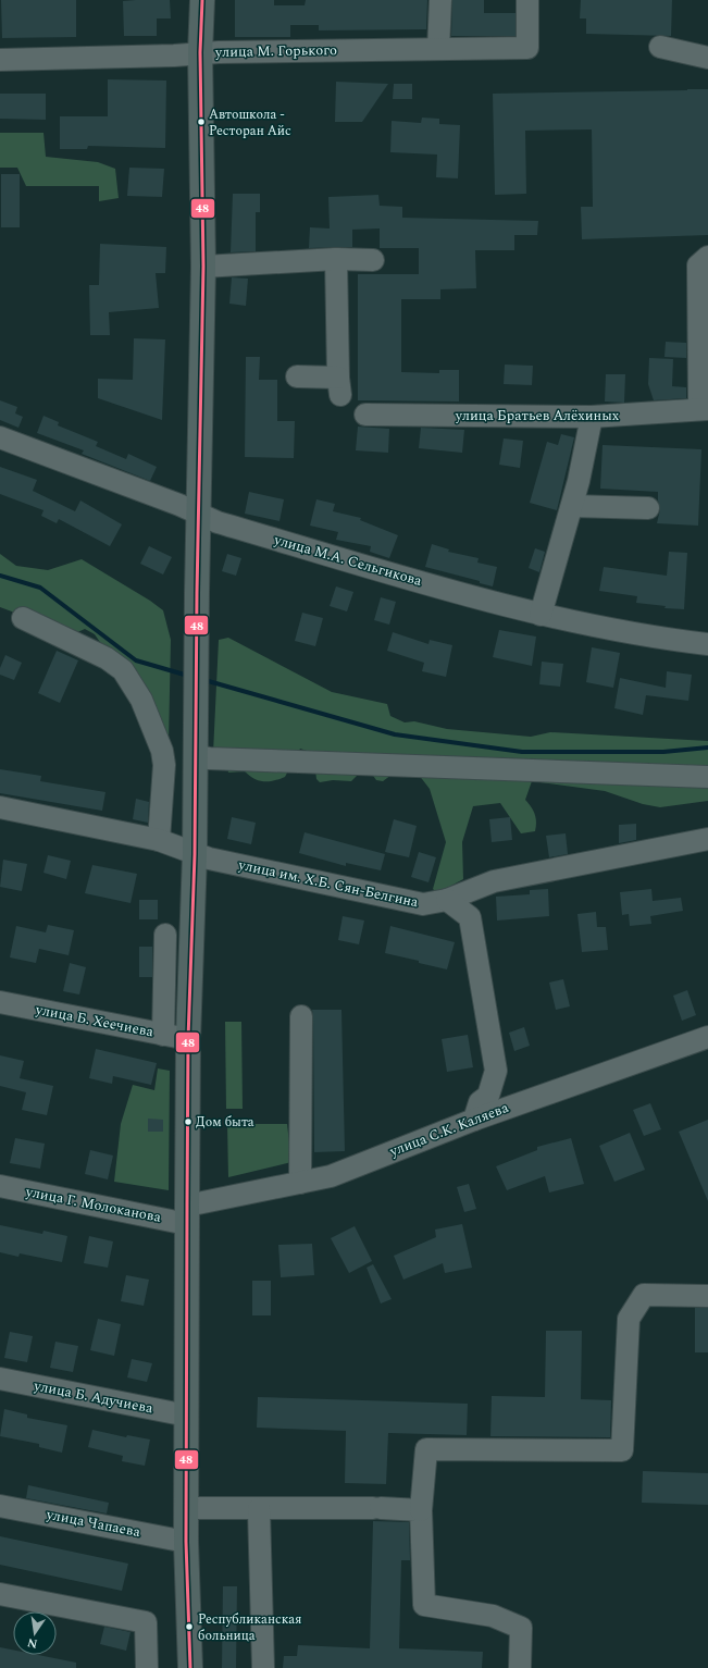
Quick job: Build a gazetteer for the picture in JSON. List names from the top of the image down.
{
  "streets": {
    "street": [
      "улица М. Горького",
      "улица Братьев Алёхиных",
      "улица М.А. Сельгикова",
      "улица им. Х.Б. Сян-Белгина",
      "улица Б. Хеечиева",
      "улица С.К. Каляева",
      "улица Г. Молоканова",
      "улица Б. Адучиева",
      "улица Чапаева"
    ]
  },
  "crossings": [
    ["улица С.К. Каляева", "улица Г. Молоканова"]
  ],
  "places": ["Автошкола - Ресторан Айс", "Дом быта", "Республиканская больница"],
  "lines": ["transit line 48"],
  "north": "bottom"
}
